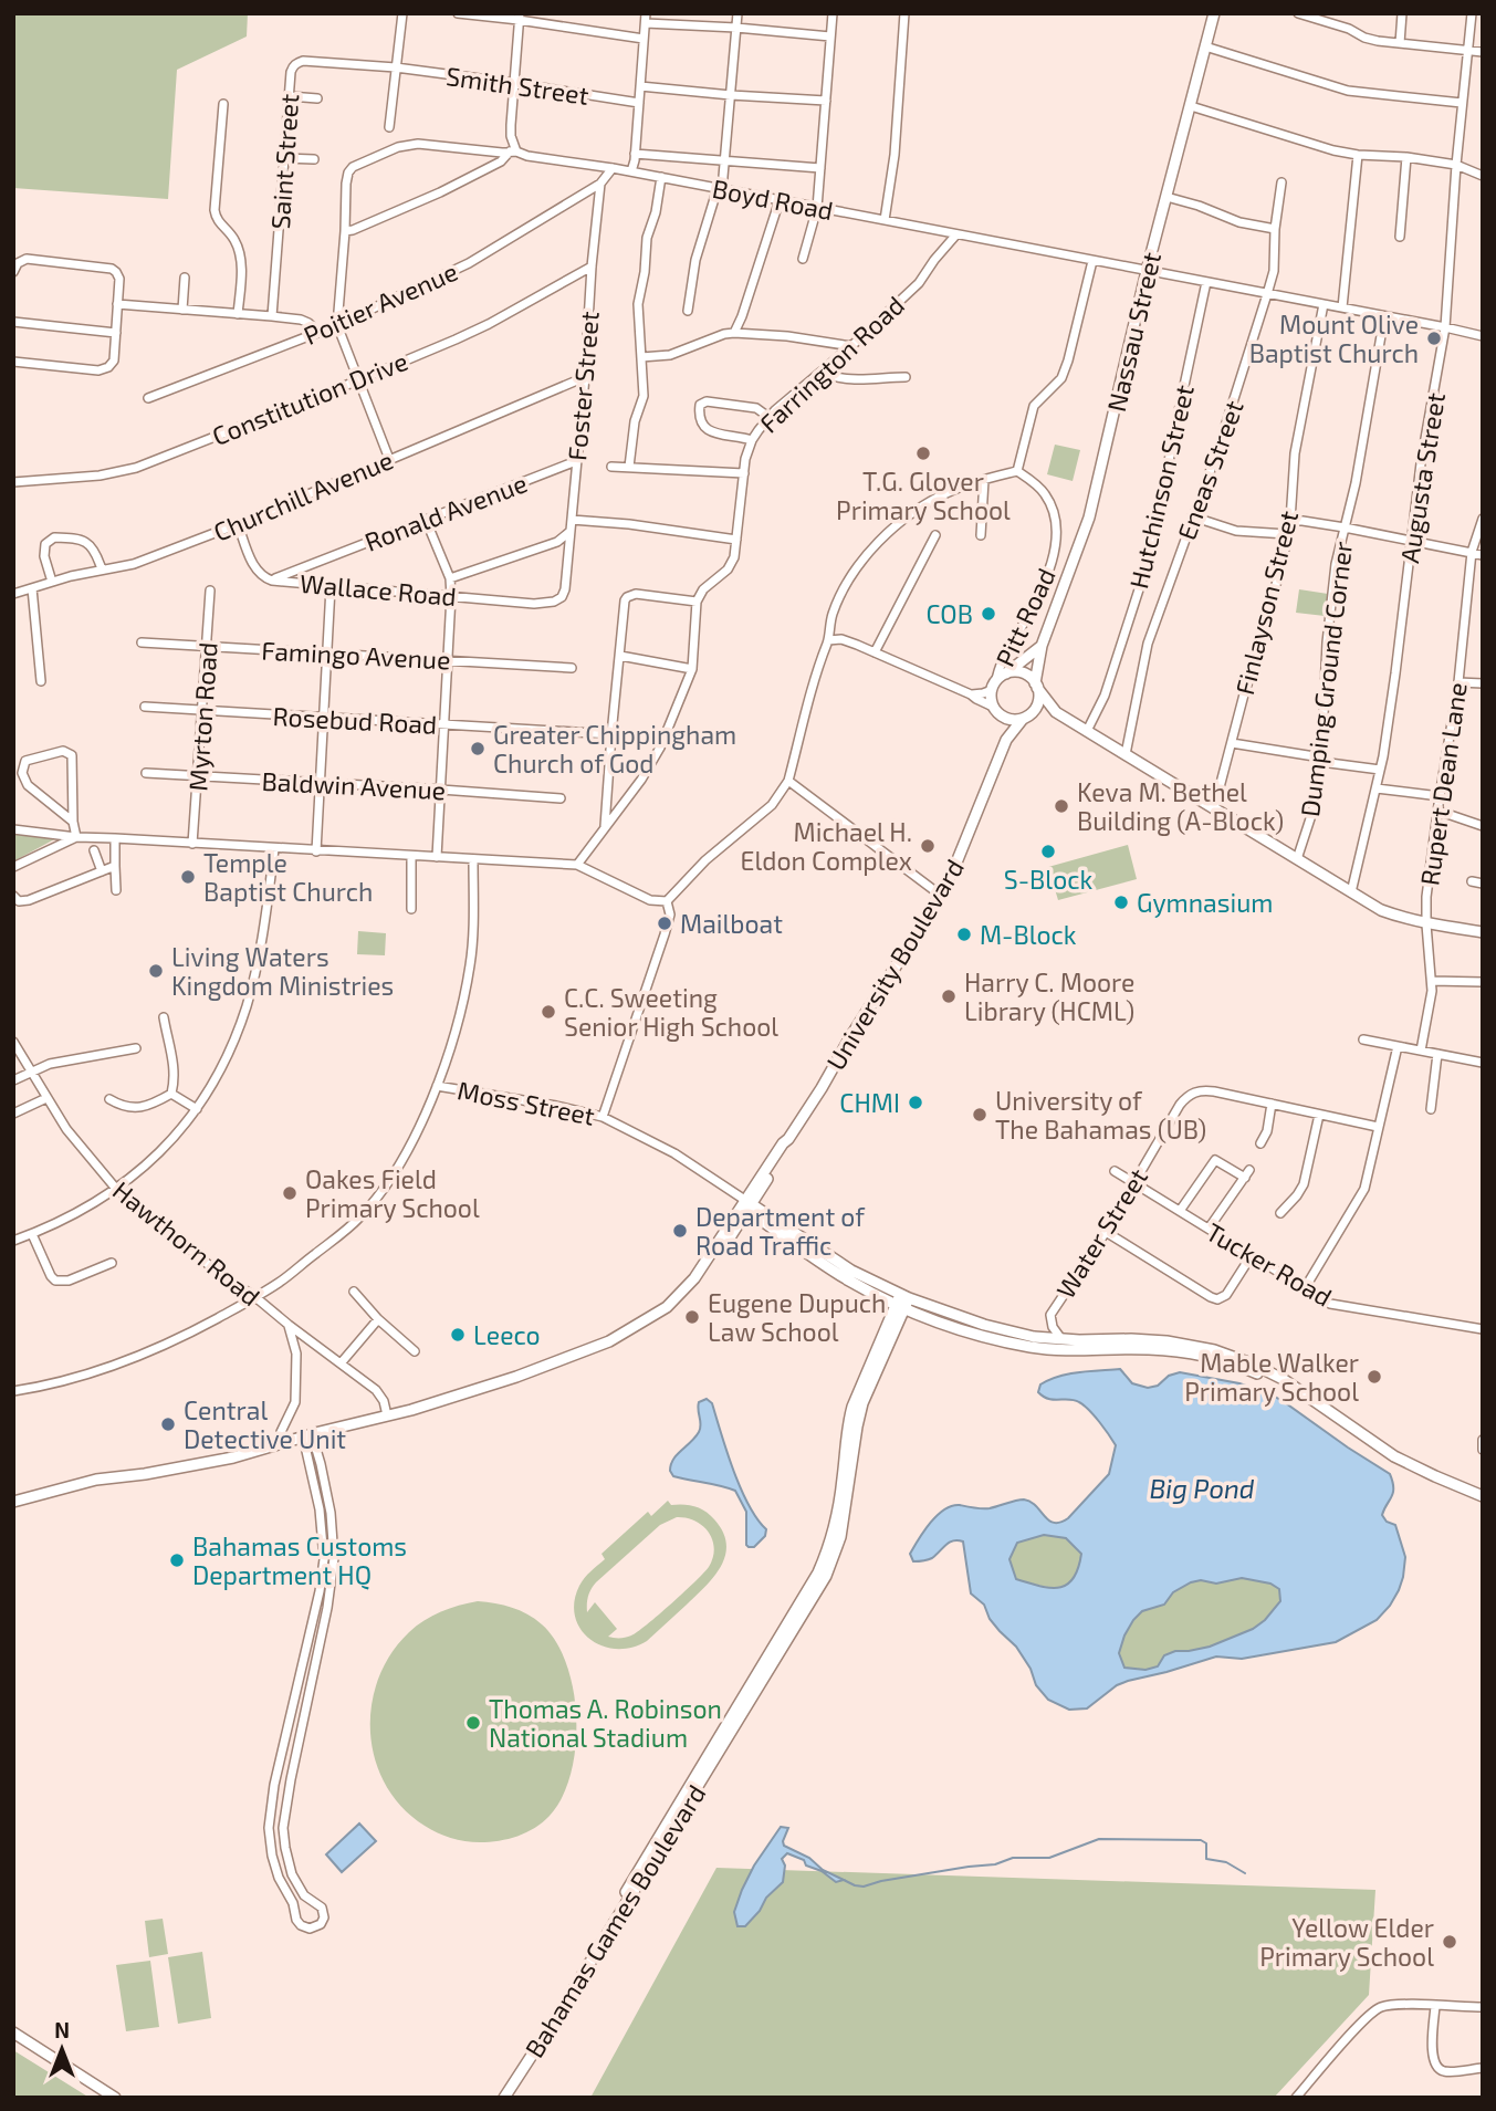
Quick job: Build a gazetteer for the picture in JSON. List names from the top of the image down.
{
  "streets": {
    "main road": ["Nassau Street", "University Boulevard", "Bahamas Games Boulevard"],
    "street": [
      "Smith Street",
      "Saint Street",
      "Boyd Road",
      "Poitier Avenue",
      "Farrington Road",
      "Foster Street",
      "Constitution Drive",
      "Eneas Street",
      "Augusta Street",
      "Hutchinson Street",
      "Churchill Avenue",
      "Ronald Avenue",
      "Wallace Road",
      "Finlayson Street",
      "Pitt Road",
      "Famingo Avenue",
      "Dumping Ground Corner",
      "Myrton Road",
      "Rosebud Road",
      "Rupert Dean Lane",
      "Baldwin Avenue",
      "Moss Street",
      "Water Street",
      "Hawthorn Road",
      "Tucker Road"
    ]
  },
  "crossings": [
    ["Smith Street", "Saint Street"],
    ["Boyd Road", "Nassau Street"],
    ["Boyd Road", "Farrington Road"],
    ["Boyd Road", "Eneas Street"],
    ["Boyd Road", "Augusta Street"],
    ["Boyd Road", "Hutchinson Street"],
    ["Boyd Road", "Finlayson Street"],
    ["Boyd Road", "Dumping Ground Corner"],
    ["Poitier Avenue", "Foster Street"],
    ["Nassau Street", "Pitt Road"],
    ["Nassau Street", "University Boulevard"],
    ["Foster Street", "Constitution Drive"],
    ["Foster Street", "Churchill Avenue"],
    ["Foster Street", "Ronald Avenue"],
    ["Foster Street", "Wallace Road"],
    ["Churchill Avenue", "Wallace Road"],
    ["Ronald Avenue", "Wallace Road"],
    ["Pitt Road", "University Boulevard"],
    ["Famingo Avenue", "Myrton Road"],
    ["Myrton Road", "Rosebud Road"],
    ["Myrton Road", "Baldwin Avenue"],
    ["University Boulevard", "Moss Street"],
    ["University Boulevard", "Hawthorn Road"],
    ["Water Street", "Tucker Road"]
  ],
  "water": ["Big Pond"],
  "places": [
    "Mount Olive Baptist Church",
    "T.G. Glover Primary School",
    "COB",
    "Greater Chippingham Church of God",
    "Keva M. Bethel Building (A-Block)",
    "Michael H. Eldon Complex",
    "S-Block",
    "Temple Baptist Church",
    "Gymnasium",
    "Mailboat",
    "M-Block",
    "Living Waters Kingdom Ministries",
    "Harry C. Moore Library (HCML)",
    "C.C. Sweeting Senior High School",
    "CHMI",
    "University of The Bahamas (UB)",
    "Oakes Field Primary School",
    "Department of Road Traffic",
    "Eugene Dupuch Law School",
    "Leeco",
    "Mable Walker Primary School",
    "Central Detective Unit",
    "Bahamas Customs Department HQ",
    "Thomas A. Robinson National Stadium",
    "Yellow Elder Primary School"
  ],
  "north": "top"
}
